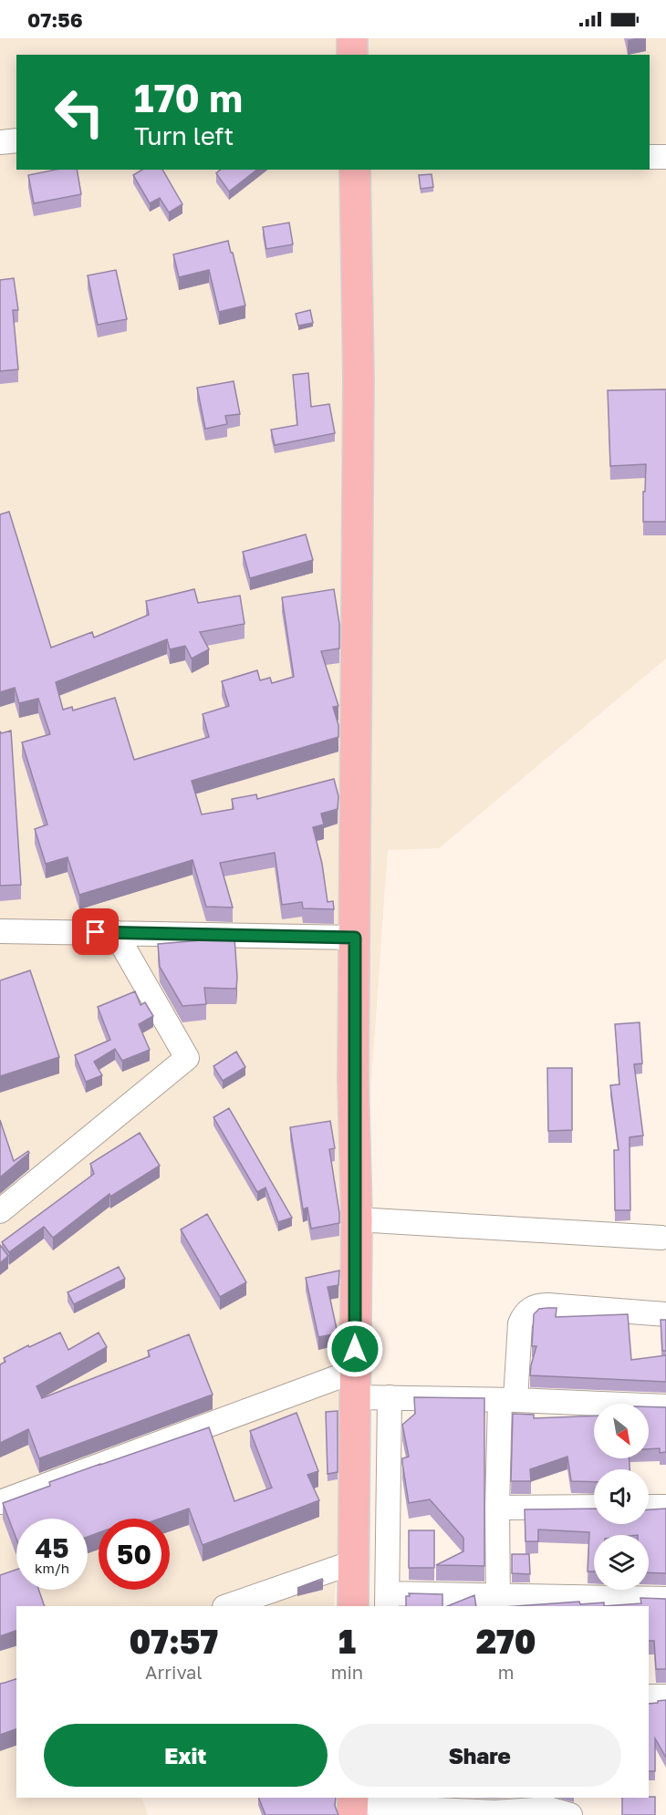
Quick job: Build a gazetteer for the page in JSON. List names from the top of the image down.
{
  "north": "bottom right",
  "page": {
    "status": "07:56",
    "turn": ["170 m", "Turn left"],
    "speed": "45 km/h",
    "limit": "50",
    "eta": [
      "07:57",
      "Arrival",
      "1",
      "min",
      "270",
      "m"
    ],
    "buttons": ["Exit", "Share"]
  }
}
